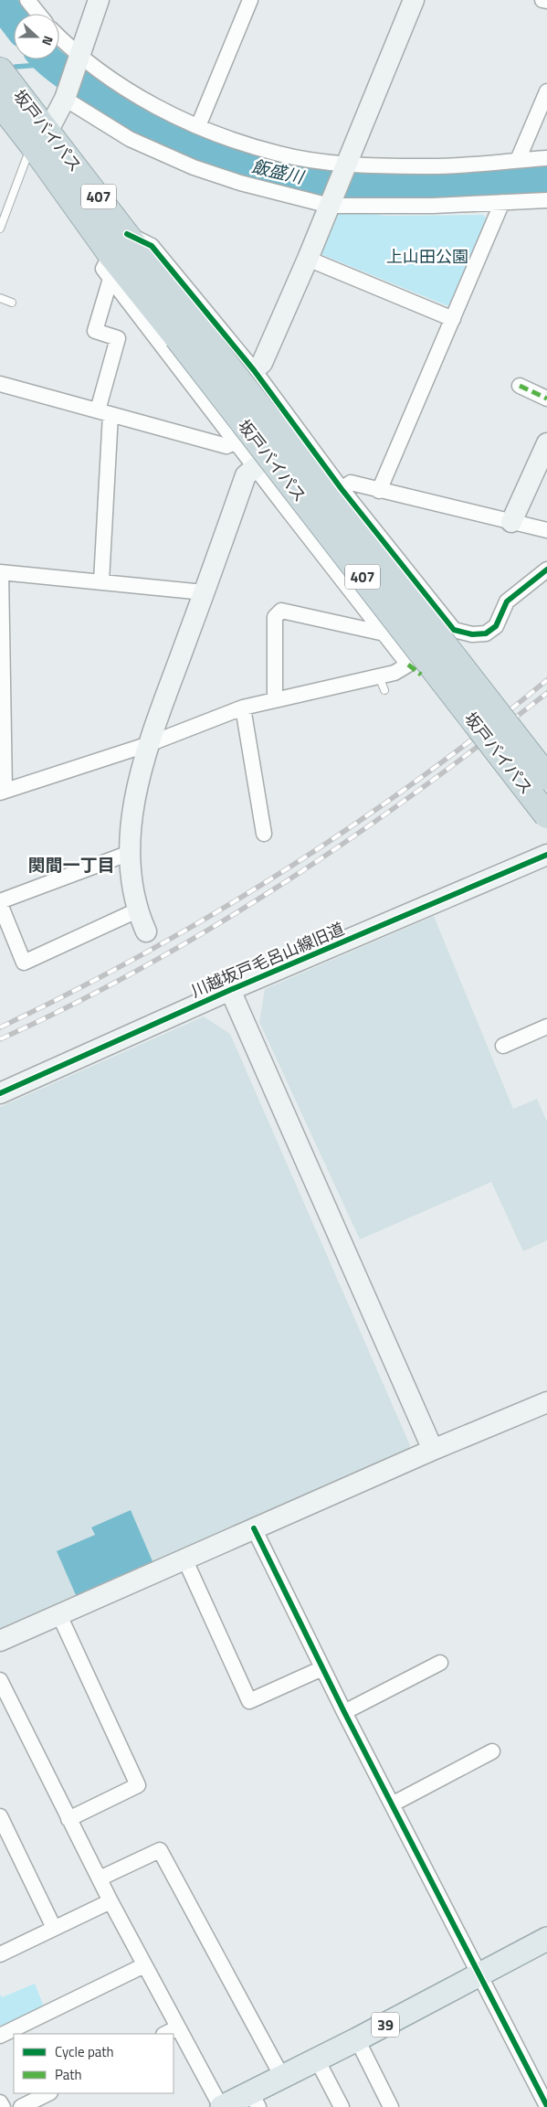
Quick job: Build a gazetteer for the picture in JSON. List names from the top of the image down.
{
  "streets": {
    "highway": ["坂戸バイパス", "407"],
    "main road": ["39"],
    "street": ["川越坂戸毛呂山線旧道"]
  },
  "districts": ["関間一丁目"],
  "water": ["飯盛川"],
  "parks": ["上山田公園"],
  "legend": ["Cycle path", "Path"],
  "north": "right"
}
